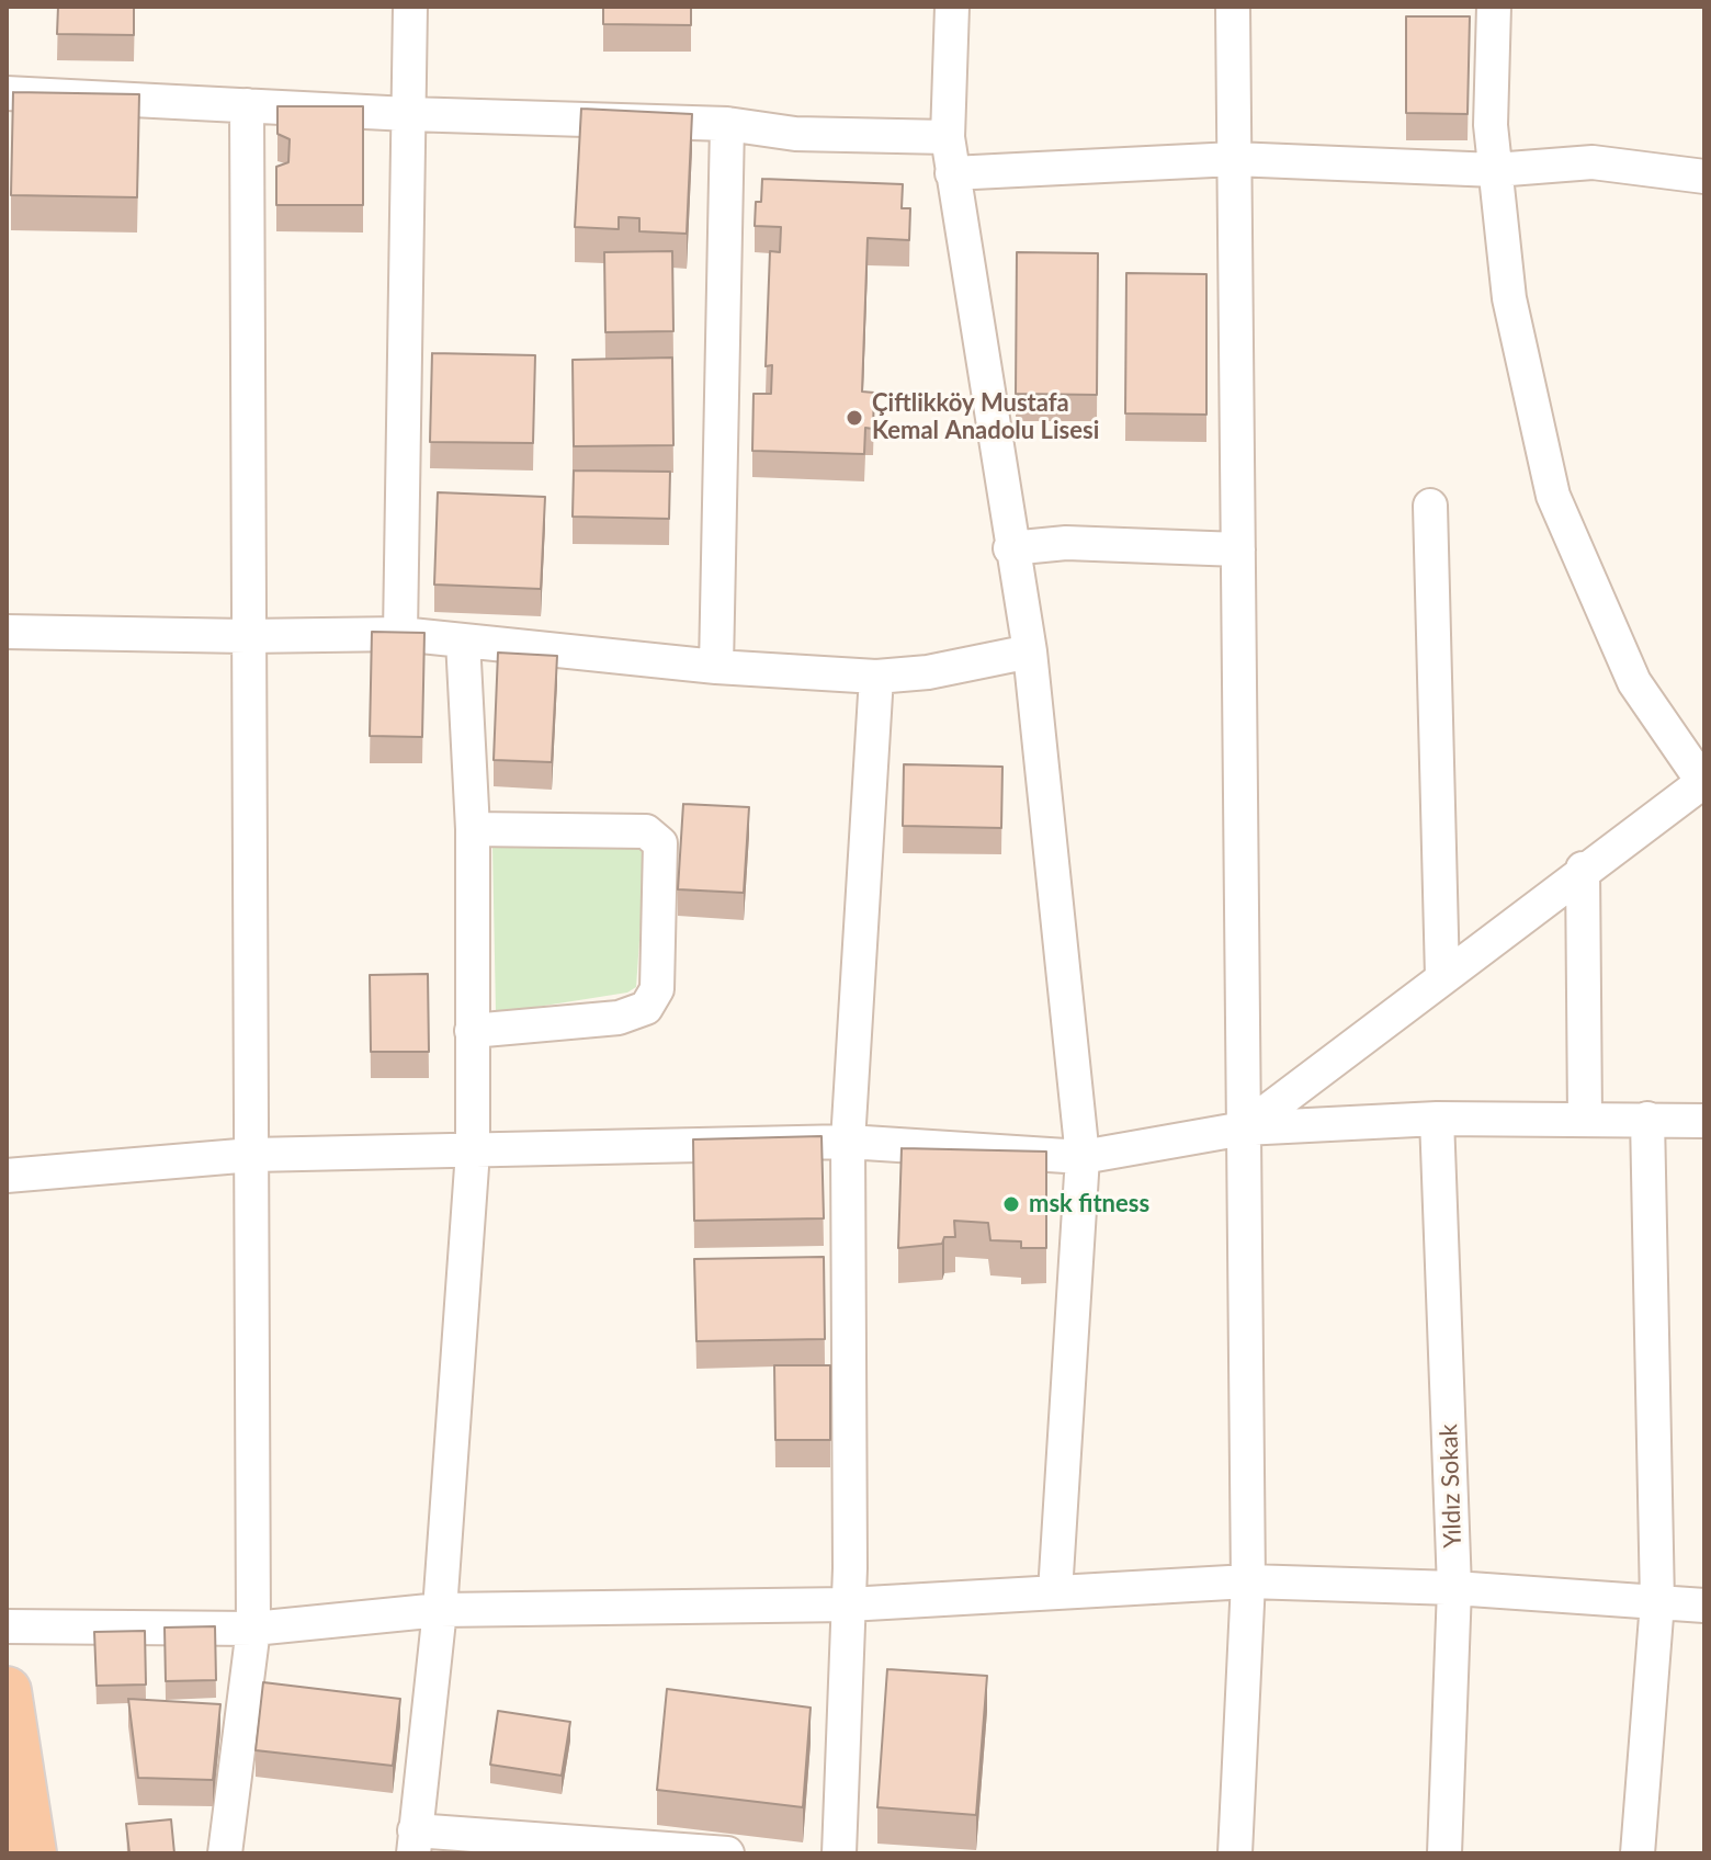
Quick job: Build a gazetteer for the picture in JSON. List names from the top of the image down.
{
  "streets": {
    "street": ["Yıldız Sokak"]
  },
  "places": ["Çiftlikköy Mustafa Kemal Anadolu Lisesi", "msk fitness"]
}
